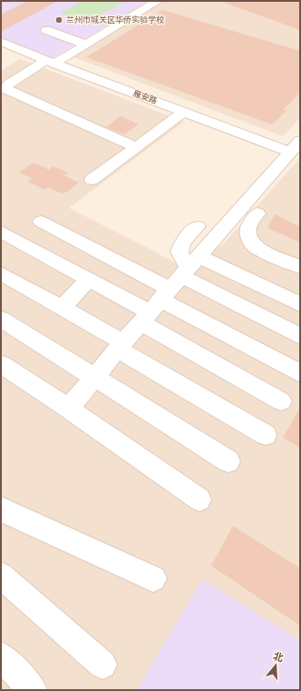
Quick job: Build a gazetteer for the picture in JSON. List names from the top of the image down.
{
  "streets": {
    "street": ["雁安路"]
  },
  "places": ["兰州市城关区华侨实验学校"],
  "north": "top"
}
